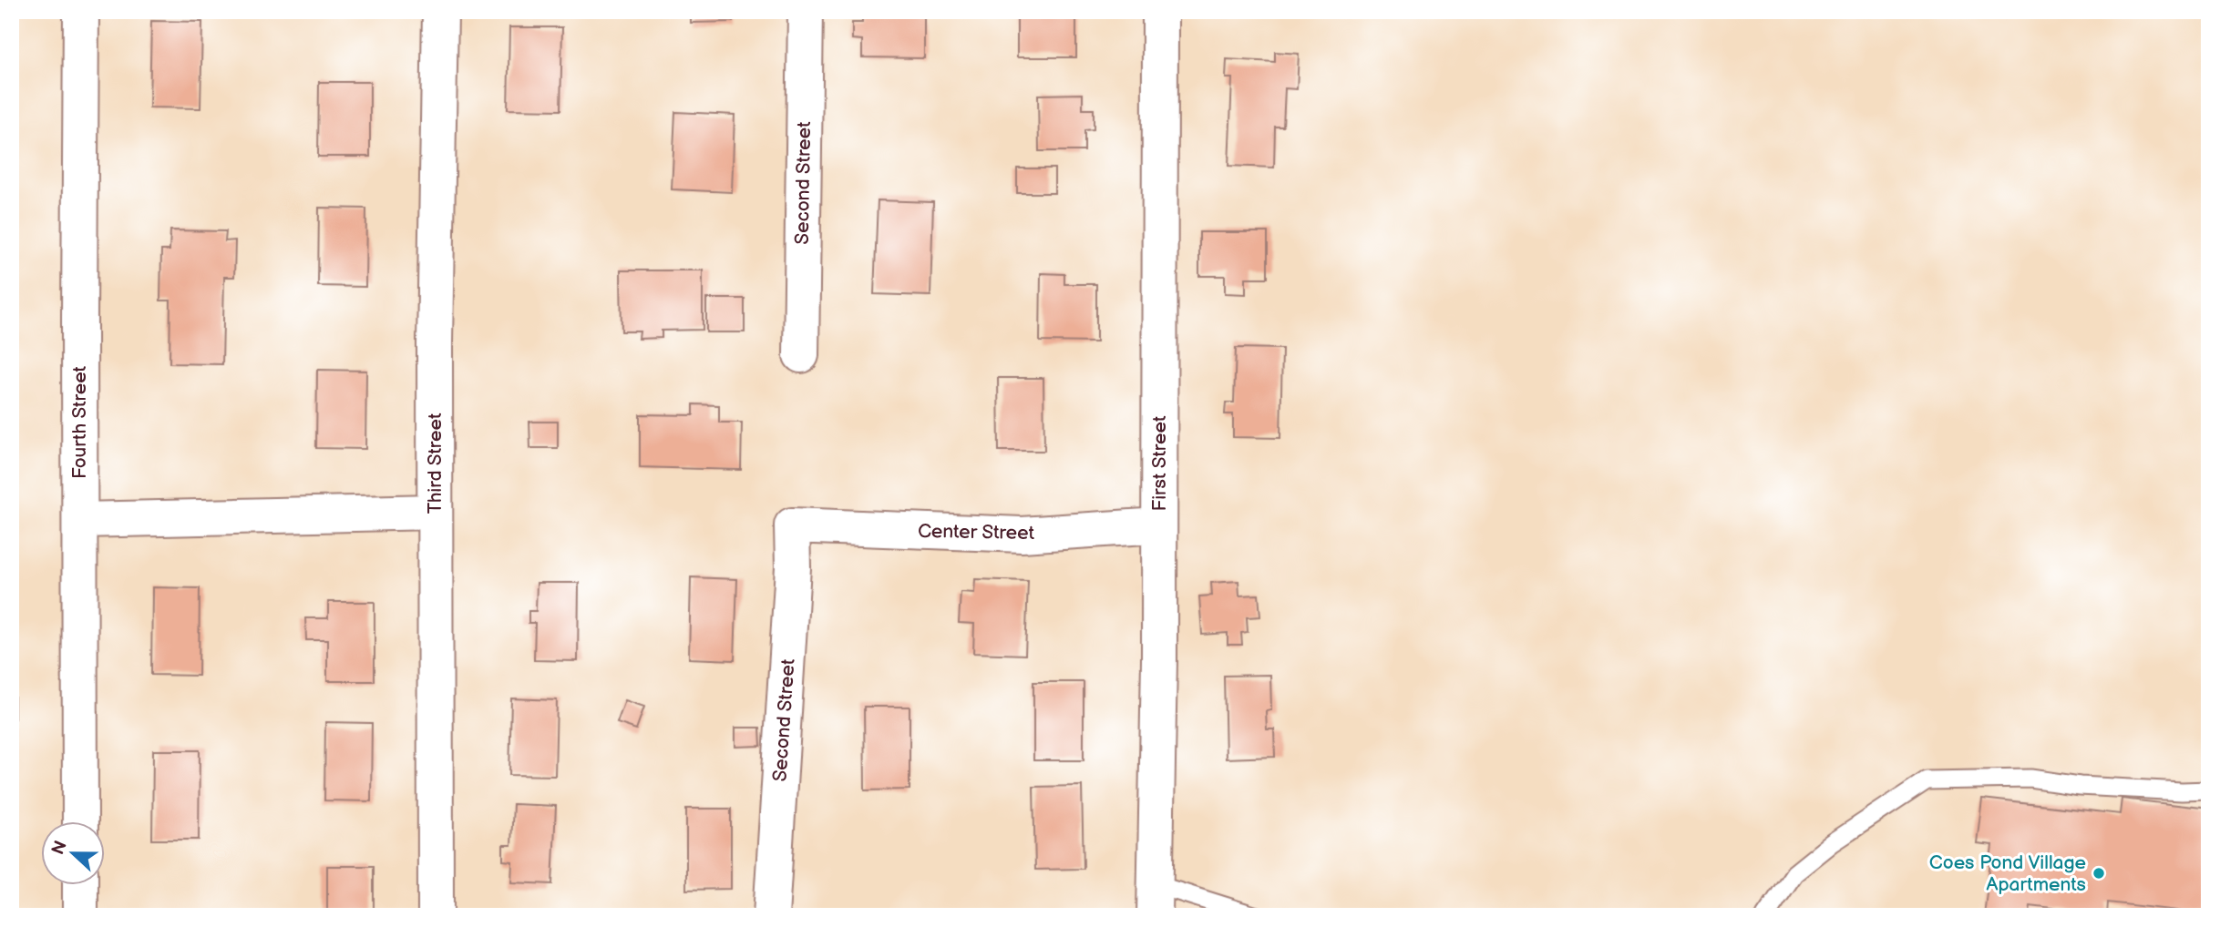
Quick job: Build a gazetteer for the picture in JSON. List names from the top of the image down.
{
  "streets": {
    "street": [
      "Second Street",
      "Fourth Street",
      "Third Street",
      "First Street",
      "Center Street"
    ]
  },
  "crossings": [
    ["Second Street", "Center Street"],
    ["First Street", "Center Street"]
  ],
  "places": ["Coes Pond Village Apartments"],
  "north": "left"
}
